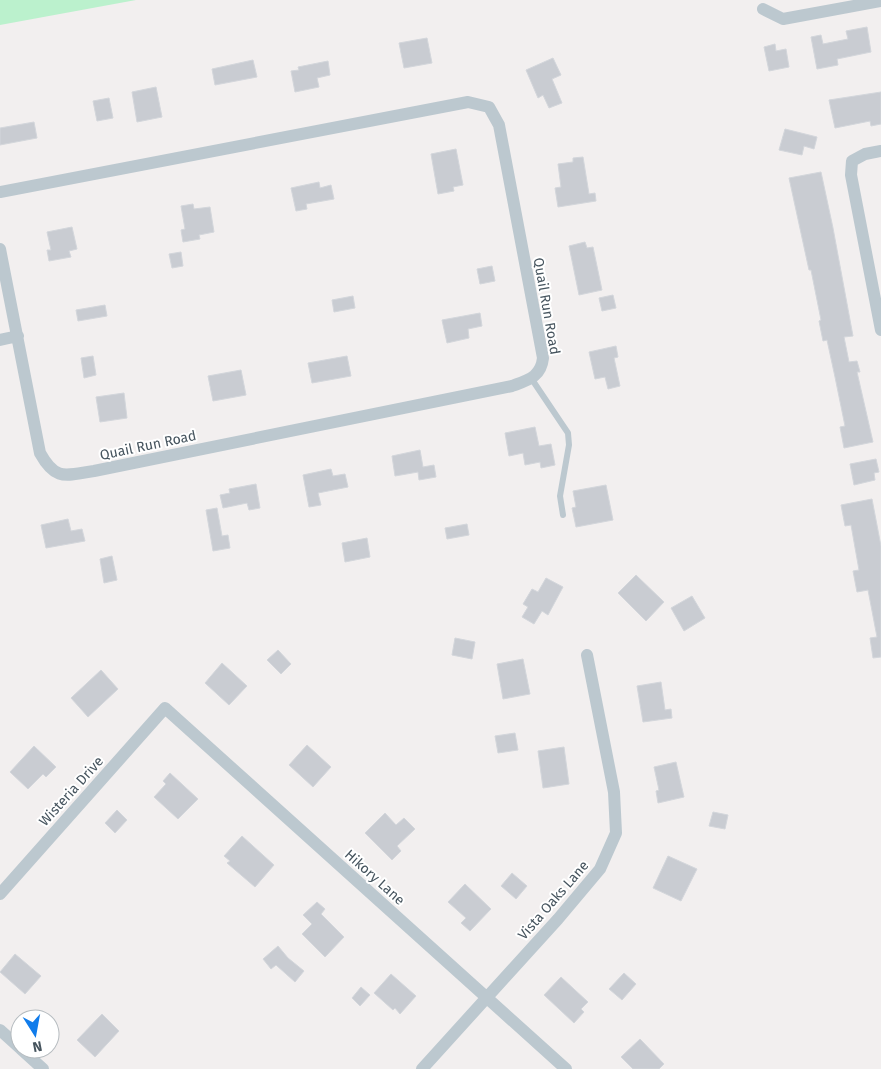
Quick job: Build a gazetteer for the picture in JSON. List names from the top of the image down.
{
  "streets": {
    "street": [
      "Quail Run Road",
      "Wisteria Drive",
      "Hikory Lane",
      "Vista Oaks Lane"
    ]
  },
  "crossings": [
    ["Wisteria Drive", "Hikory Lane"],
    ["Hikory Lane", "Vista Oaks Lane"]
  ],
  "north": "bottom"
}
